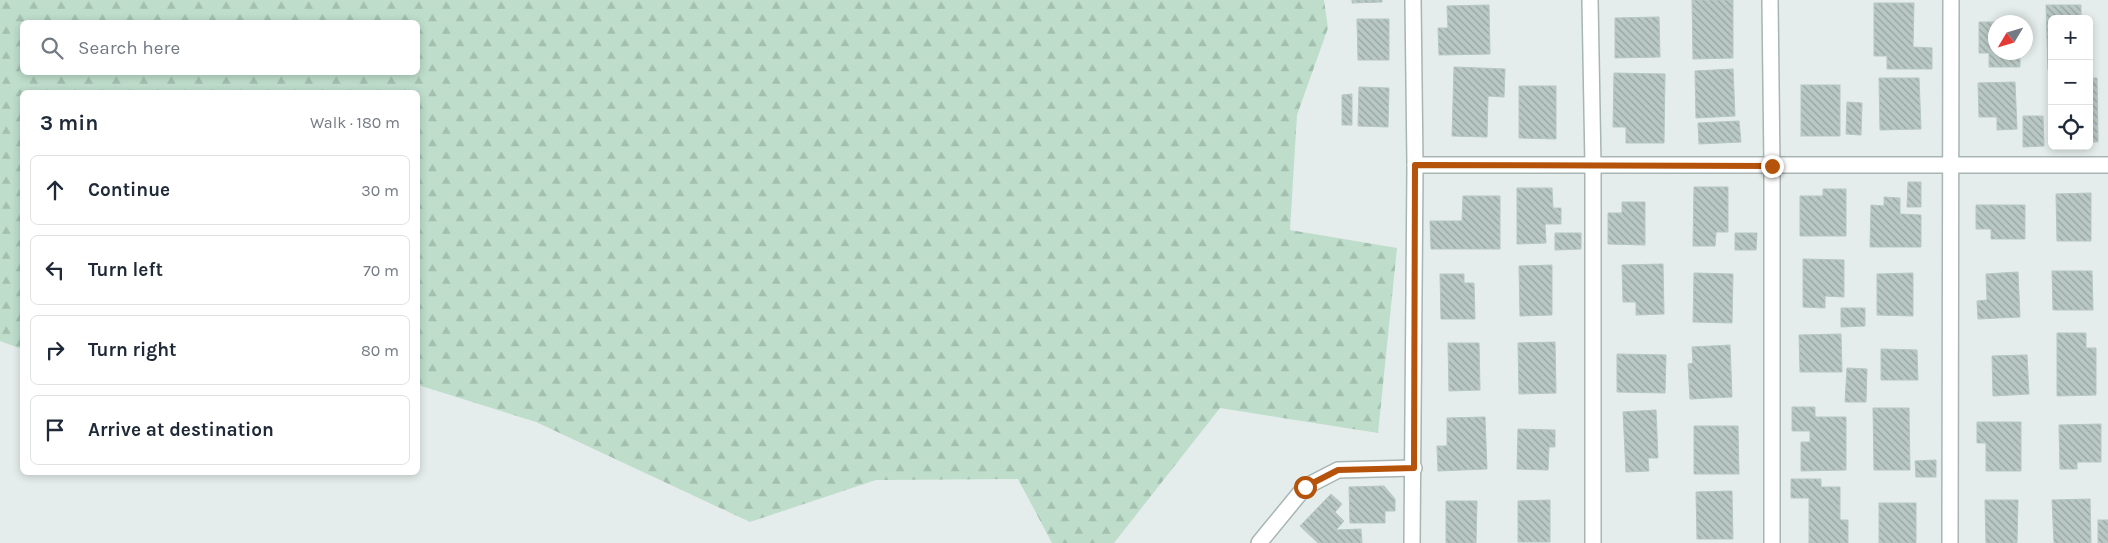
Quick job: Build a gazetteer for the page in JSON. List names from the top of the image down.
{
  "north": "bottom left",
  "page": {
    "map_buttons": ["+", "−"],
    "search": "Search here",
    "heading": ["3 min", "Walk · 180 m"],
    "list": [
      ["Continue", "30 m"],
      ["Turn left", "70 m"],
      ["Turn right", "80 m"],
      "Arrive at destination"
    ]
  }
}
